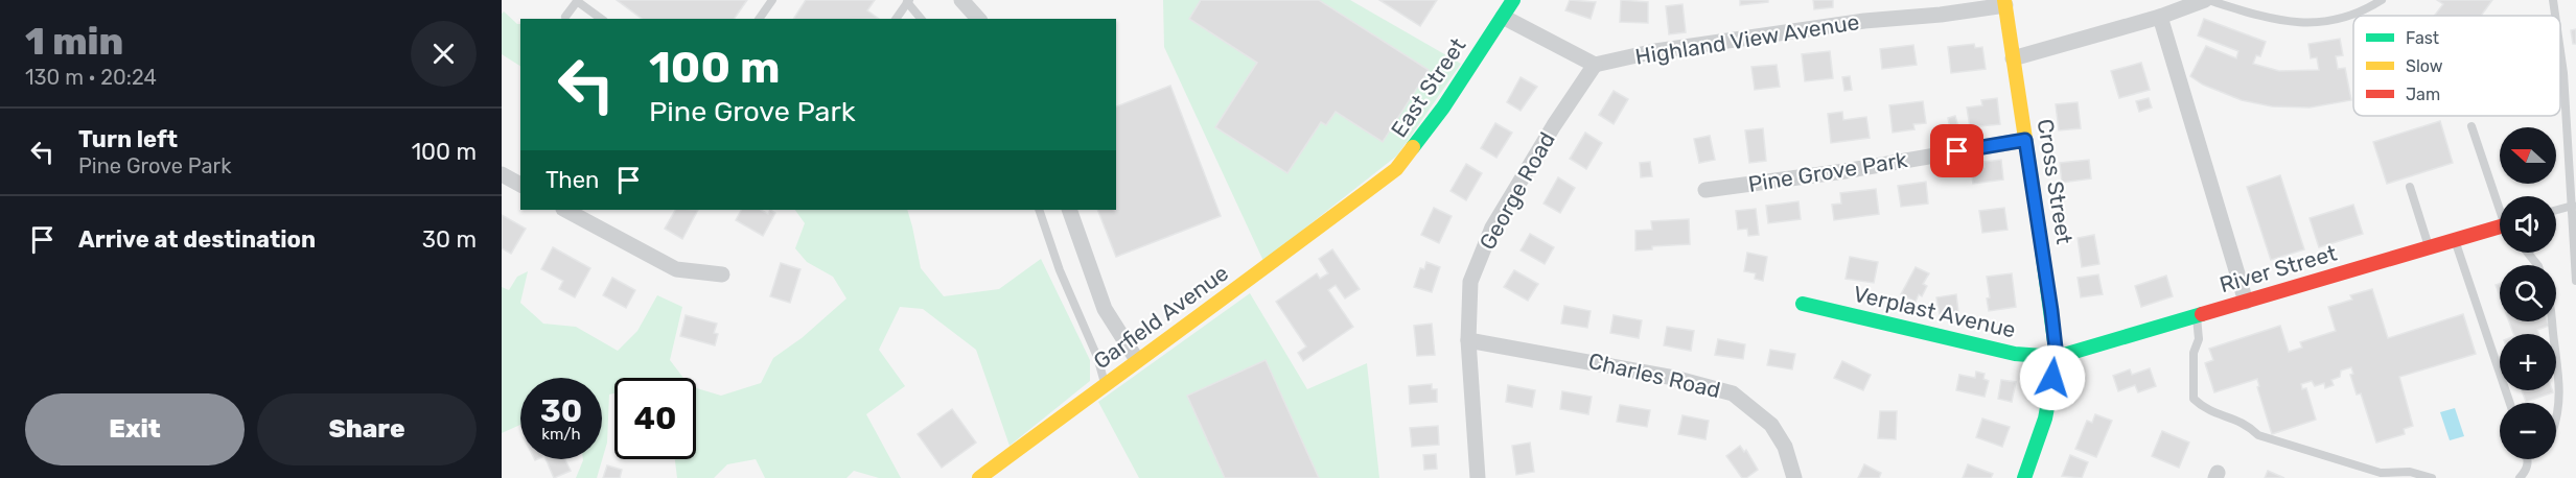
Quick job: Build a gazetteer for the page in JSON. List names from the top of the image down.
{
  "streets": {
    "street": [
      "Highland View Avenue",
      "East Street",
      "Pine Grove Park",
      "Cross Street",
      "George Road",
      "River Street",
      "Verplast Avenue",
      "Garfield Avenue",
      "Charles Road"
    ]
  },
  "crossings": [
    ["Highland View Avenue", "Cross Street"],
    ["Highland View Avenue", "George Road"],
    ["East Street", "Garfield Avenue"],
    ["Pine Grove Park", "Cross Street"],
    ["Cross Street", "River Street"],
    ["Cross Street", "Verplast Avenue"],
    ["George Road", "Charles Road"],
    ["River Street", "Verplast Avenue"]
  ],
  "legend": ["Fast", "Slow", "Jam"],
  "north": "left",
  "page": {
    "heading": ["1 min", "130 m · 20:24"],
    "turn": ["100 m", "Pine Grove Park"],
    "list": [
      {
        "name": "Turn left",
        "note": "Pine Grove Park",
        "value": "100 m"
      },
      {
        "name": "Arrive at destination",
        "value": "30 m"
      }
    ],
    "map_buttons": ["+", "−"],
    "then": "Then",
    "speed": "30 km/h",
    "limit": "40",
    "buttons": ["Exit", "Share"]
  }
}
